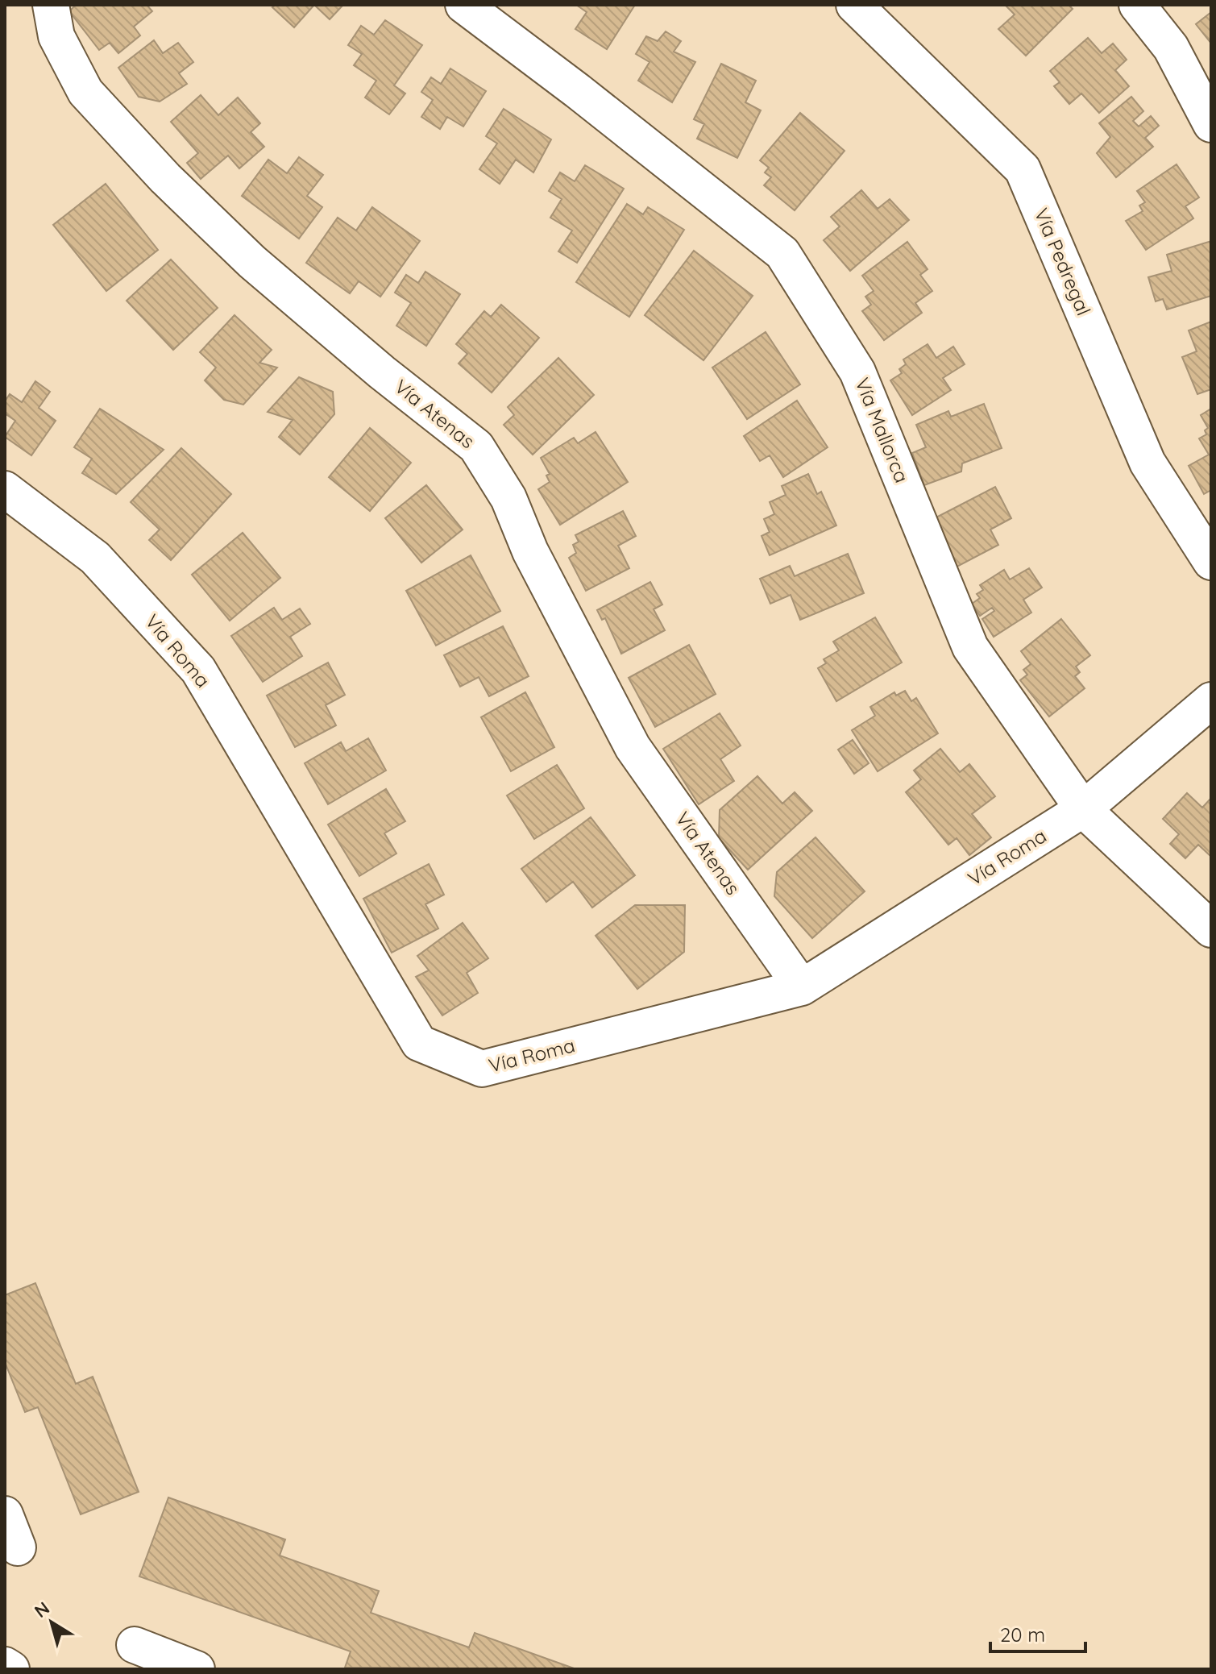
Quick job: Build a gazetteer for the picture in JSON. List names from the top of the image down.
{
  "streets": {
    "street": [
      "Vía Pedregal",
      "Vía Atenas",
      "Vía Mallorca",
      "Vía Roma"
    ]
  },
  "crossings": [
    ["Vía Atenas", "Vía Roma"],
    ["Vía Mallorca", "Vía Roma"]
  ],
  "scale_bar": "20 m",
  "north": "top left"
}
